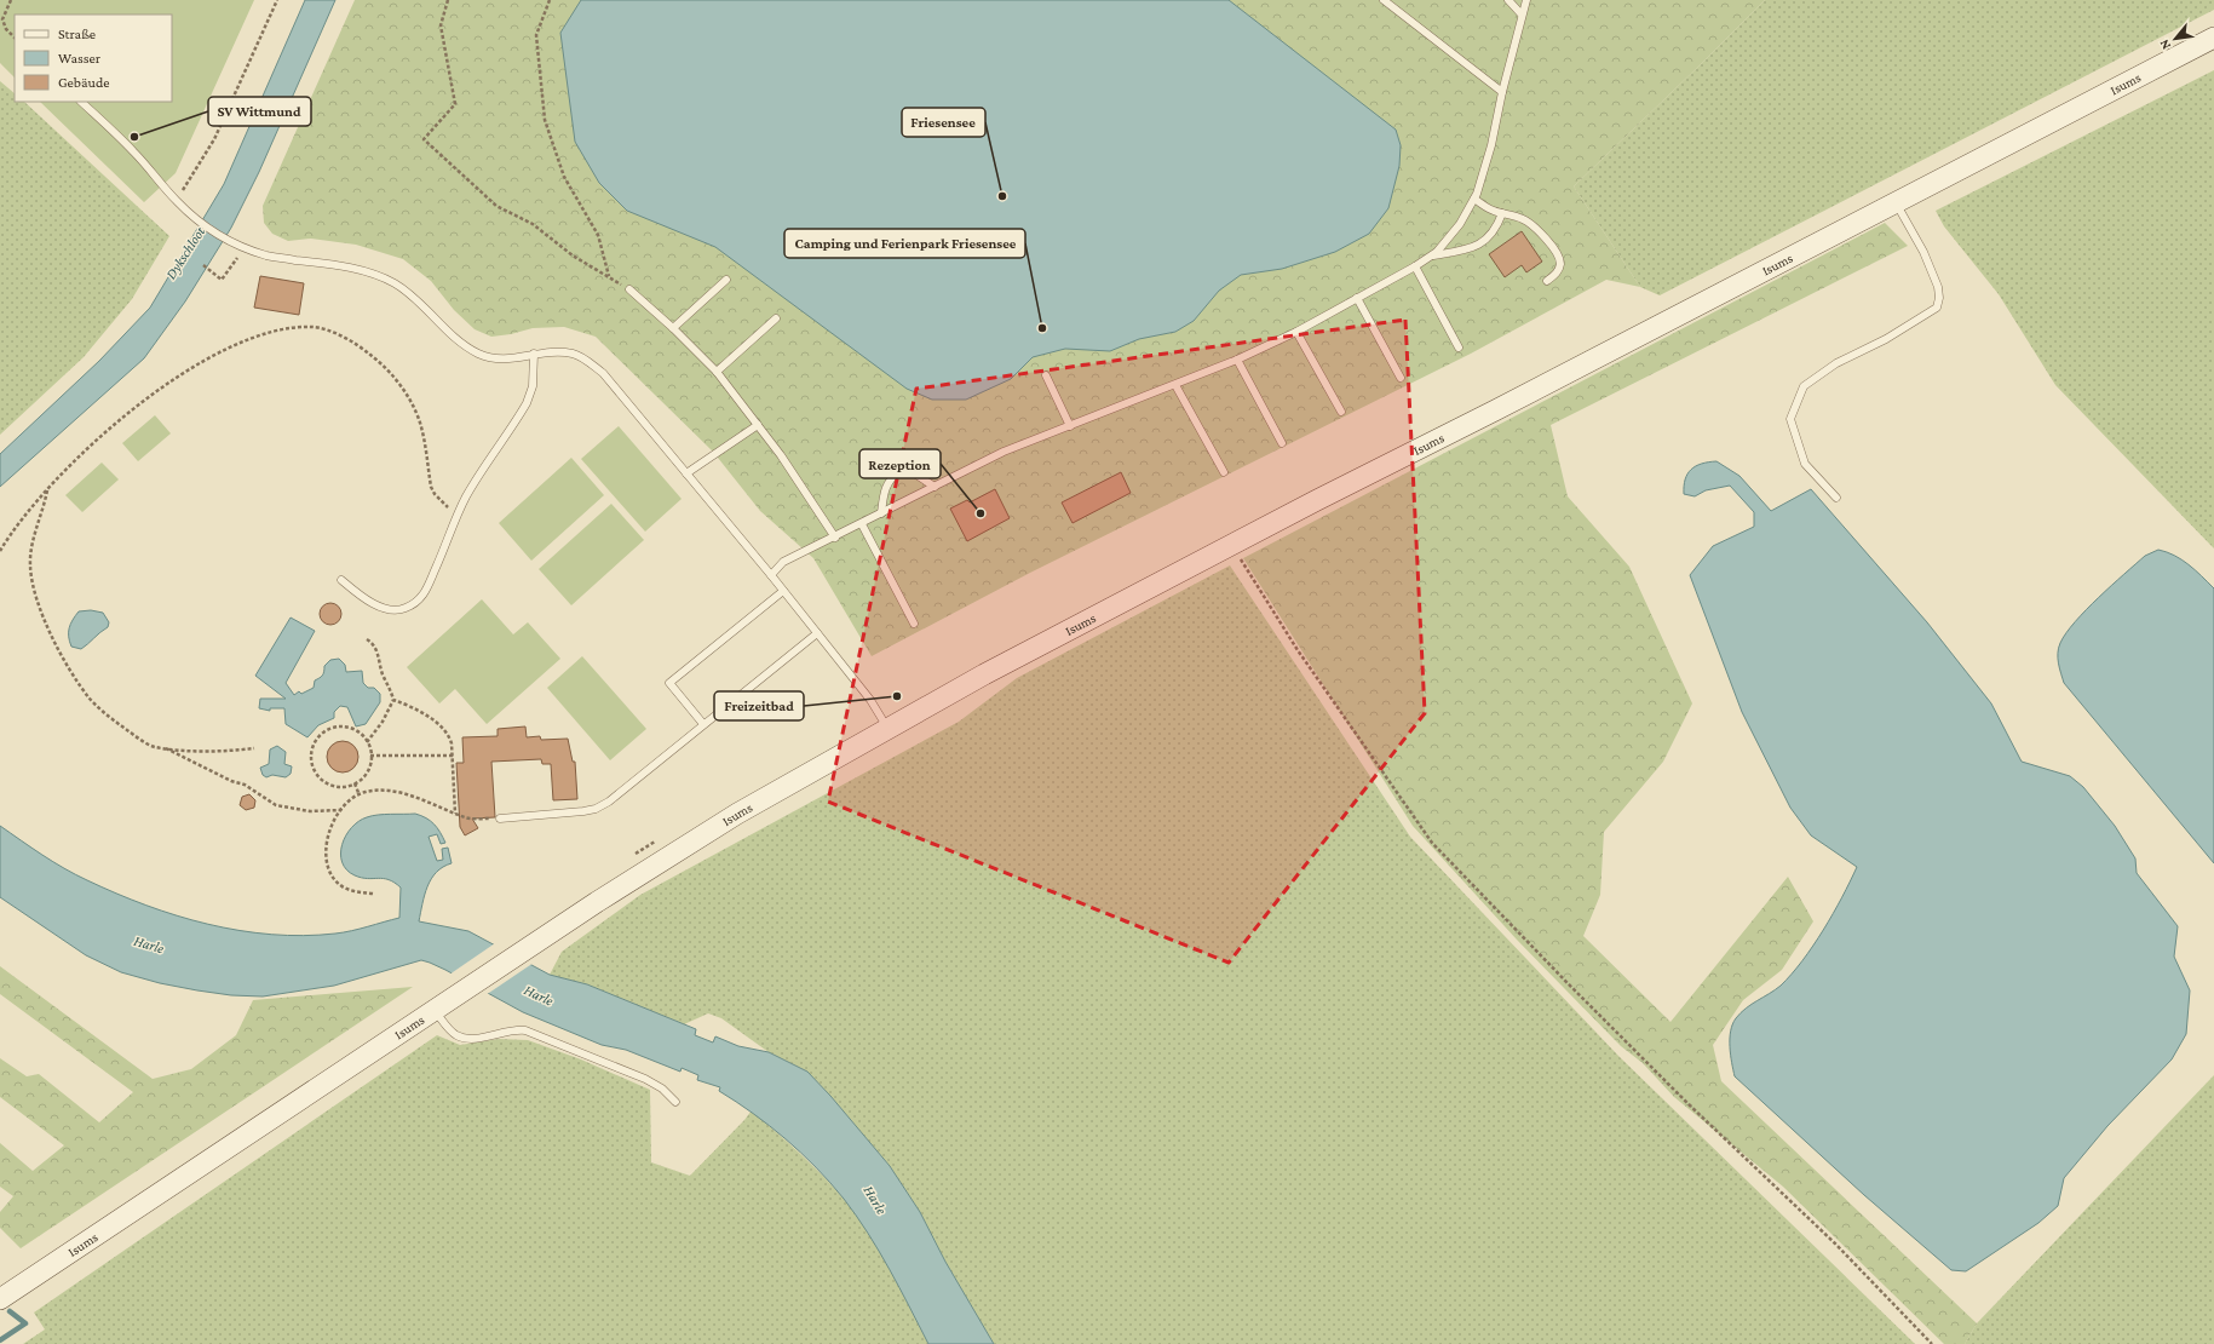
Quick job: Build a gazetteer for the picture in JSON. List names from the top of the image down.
{
  "streets": {
    "main road": ["Isums"]
  },
  "water": ["Dykschloot", "Harle"],
  "places": [
    "SV Wittmund",
    "Friesensee",
    "Camping und Ferienpark Friesensee",
    "Rezeption",
    "Freizeitbad"
  ],
  "legend": ["Straße", "Wasser", "Gebäude"],
  "north": "bottom left"
}
